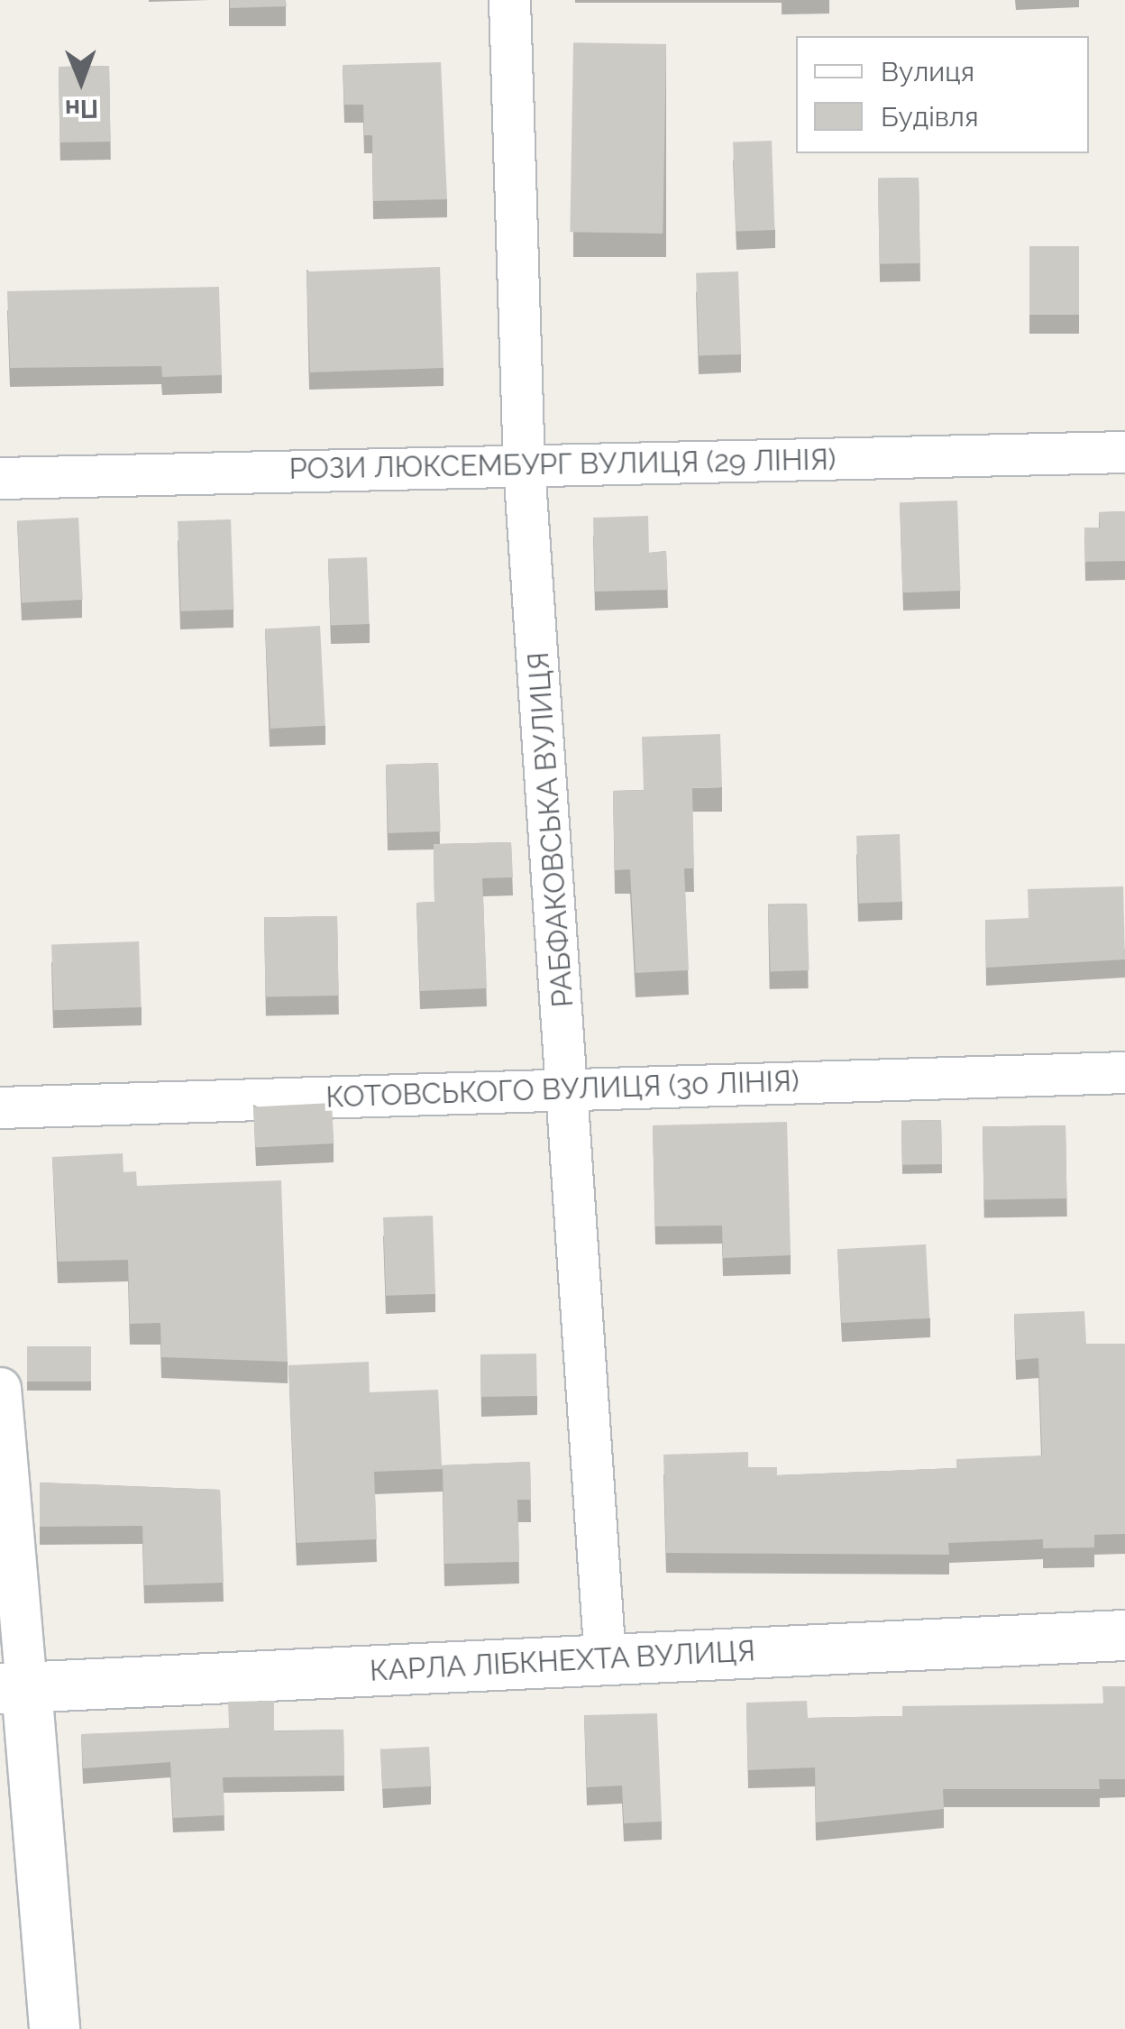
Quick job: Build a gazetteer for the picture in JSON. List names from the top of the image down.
{
  "streets": {
    "street": [
      "РОЗИ ЛЮКСЕМБУРГ ВУЛИЦЯ (29 ЛIНIЯ)",
      "РАБФАКОВСЬКА ВУЛИЦЯ",
      "КОТОВСЬКОГО ВУЛИЦЯ (30 ЛIНIЯ)",
      "КАРЛА ЛІБКНЕХТА ВУЛИЦЯ"
    ]
  },
  "crossings": [
    ["РОЗИ ЛЮКСЕМБУРГ ВУЛИЦЯ (29 ЛIНIЯ)", "РАБФАКОВСЬКА ВУЛИЦЯ"],
    ["РАБФАКОВСЬКА ВУЛИЦЯ", "КОТОВСЬКОГО ВУЛИЦЯ (30 ЛIНIЯ)"],
    ["РАБФАКОВСЬКА ВУЛИЦЯ", "КАРЛА ЛІБКНЕХТА ВУЛИЦЯ"]
  ],
  "legend": ["Вулиця", "Будівля"],
  "north": "bottom"
}
